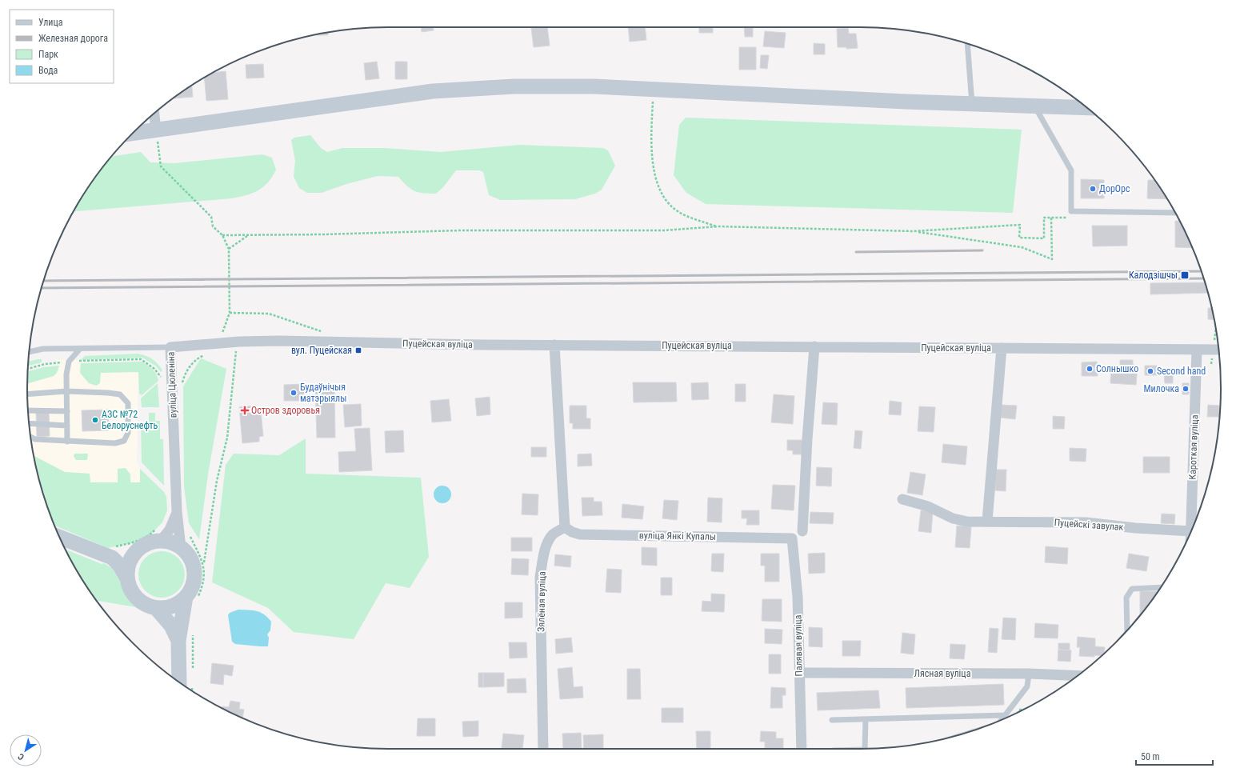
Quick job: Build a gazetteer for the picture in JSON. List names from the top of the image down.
{
  "streets": {
    "street": [
      "Пуцейская вуліца",
      "вуліца Цюленіна",
      "Кароткая вуліца",
      "Пуцейскі завулак",
      "вуліца Янкі Купалы",
      "Зялёная вуліца",
      "Палявая вуліца",
      "Лясная вуліца"
    ]
  },
  "crossings": [
    ["Пуцейская вуліца", "вуліца Цюленіна"],
    ["Пуцейская вуліца", "Кароткая вуліца"],
    ["Кароткая вуліца", "Пуцейскі завулак"],
    ["вуліца Янкі Купалы", "Зялёная вуліца"],
    ["вуліца Янкі Купалы", "Палявая вуліца"],
    ["Палявая вуліца", "Лясная вуліца"]
  ],
  "places": {
    "other": [
      "ДорОрс",
      "Солнышко",
      "Second hand",
      "Милочка",
      "Будаўнічыя матэрыялы",
      "АЗС №72 Белоруснефть"
    ],
    "transit": ["Калодзішчы", "вул. Пуцейская"],
    "health": ["Остров здоровья"]
  },
  "legend": [
    "Улица",
    "Железная дорога",
    "Парк",
    "Вода"
  ],
  "scale_bar": "50 m",
  "north": "bottom left"
}
